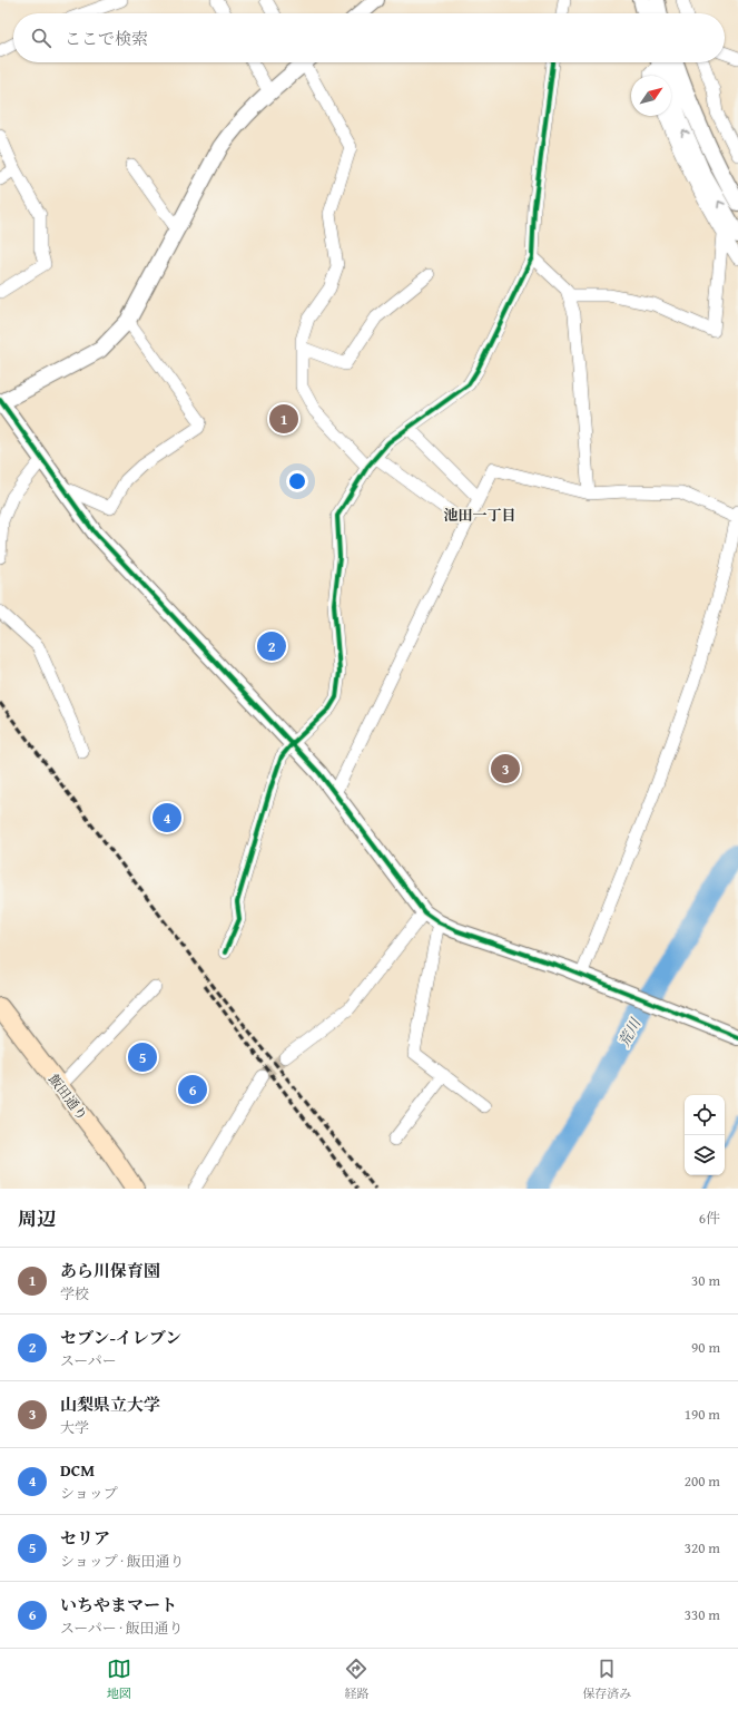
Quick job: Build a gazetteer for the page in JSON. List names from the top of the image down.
{
  "streets": {
    "main road": ["飯田通り"]
  },
  "districts": ["池田一丁目"],
  "water": ["荒川"],
  "north": "top right",
  "page": {
    "search": "ここで検索",
    "pins": [
      "1",
      "2",
      "3",
      "4",
      "5",
      "6"
    ],
    "heading": ["周辺", "6件"],
    "list": [
      {
        "mark": "1",
        "name": "あら川保育園",
        "note": "学校",
        "value": "30 m"
      },
      {
        "mark": "2",
        "name": "セブン-イレブン",
        "note": "スーパー",
        "value": "90 m"
      },
      {
        "mark": "3",
        "name": "山梨県立大学",
        "note": "大学",
        "value": "190 m"
      },
      {
        "mark": "4",
        "name": "DCM",
        "note": "ショップ",
        "value": "200 m"
      },
      {
        "mark": "5",
        "name": "セリア",
        "note": "ショップ · 飯田通り",
        "value": "320 m"
      },
      {
        "mark": "6",
        "name": "いちやまマート",
        "note": "スーパー · 飯田通り",
        "value": "330 m"
      }
    ],
    "nav": ["地図", "経路", "保存済み"]
  }
}
